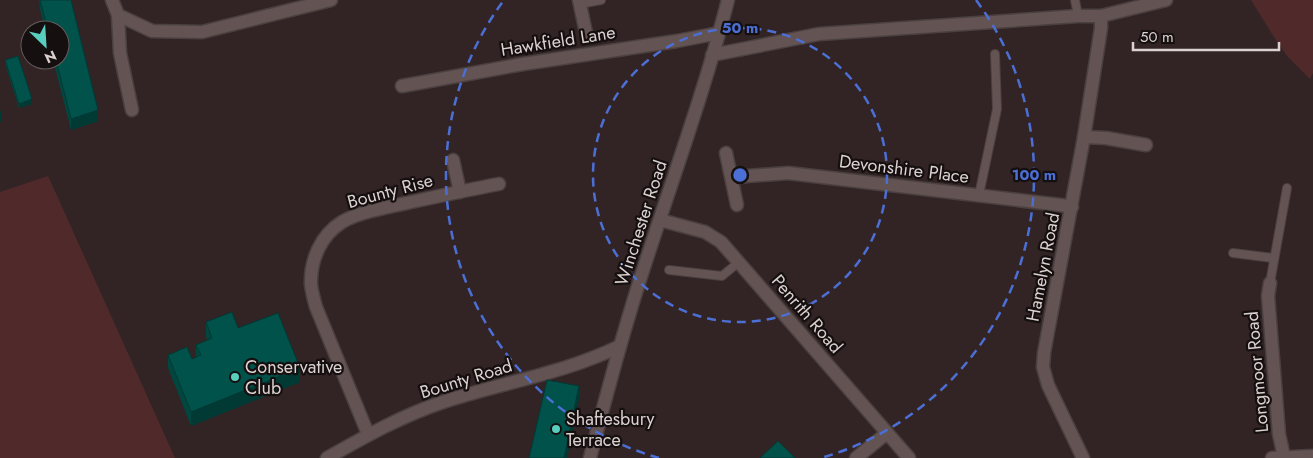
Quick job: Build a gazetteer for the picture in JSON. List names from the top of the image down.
{
  "streets": {
    "street": [
      "Hawkfield Lane",
      "Devonshire Place",
      "Bounty Rise",
      "Winchester Road",
      "Hamelyn Road",
      "Penrith Road",
      "Longmoor Road",
      "Bounty Road"
    ]
  },
  "crossings": [
    ["Hawkfield Lane", "Winchester Road"],
    ["Devonshire Place", "Hamelyn Road"],
    ["Bounty Rise", "Bounty Road"],
    ["Winchester Road", "Penrith Road"],
    ["Winchester Road", "Bounty Road"]
  ],
  "places": ["Conservative Club", "Shaftesbury Terrace"],
  "scale_bar": "50 m",
  "north": "bottom right",
  "rings": ["50 m", "100 m"]
}
